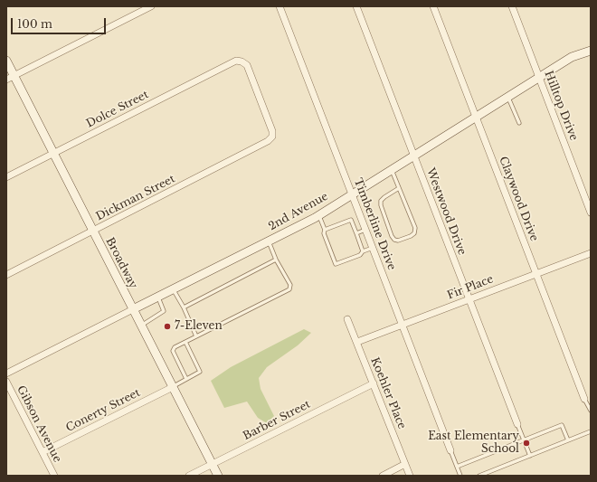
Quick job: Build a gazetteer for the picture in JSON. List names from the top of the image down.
{
  "streets": {
    "street": [
      "Hilltop Drive",
      "Dolce Street",
      "Dickman Street",
      "Claywood Drive",
      "2nd Avenue",
      "Westwood Drive",
      "Timberline Drive",
      "Broadway",
      "Fir Place",
      "Koehler Place",
      "Conerty Street",
      "Barber Street",
      "Gibson Avenue"
    ]
  },
  "crossings": [
    ["Hilltop Drive", "2nd Avenue"],
    ["Dolce Street", "Dickman Street"],
    ["Dolce Street", "Broadway"],
    ["Dickman Street", "Broadway"],
    ["Claywood Drive", "2nd Avenue"],
    ["Claywood Drive", "Fir Place"],
    ["2nd Avenue", "Westwood Drive"],
    ["2nd Avenue", "Timberline Drive"],
    ["2nd Avenue", "Broadway"],
    ["Westwood Drive", "Fir Place"],
    ["Timberline Drive", "Fir Place"],
    ["Broadway", "Conerty Street"],
    ["Broadway", "Barber Street"],
    ["Fir Place", "Koehler Place"],
    ["Koehler Place", "Barber Street"],
    ["Conerty Street", "Gibson Avenue"]
  ],
  "places": ["7-Eleven", "East Elementary School"],
  "scale_bar": "100 m"
}
